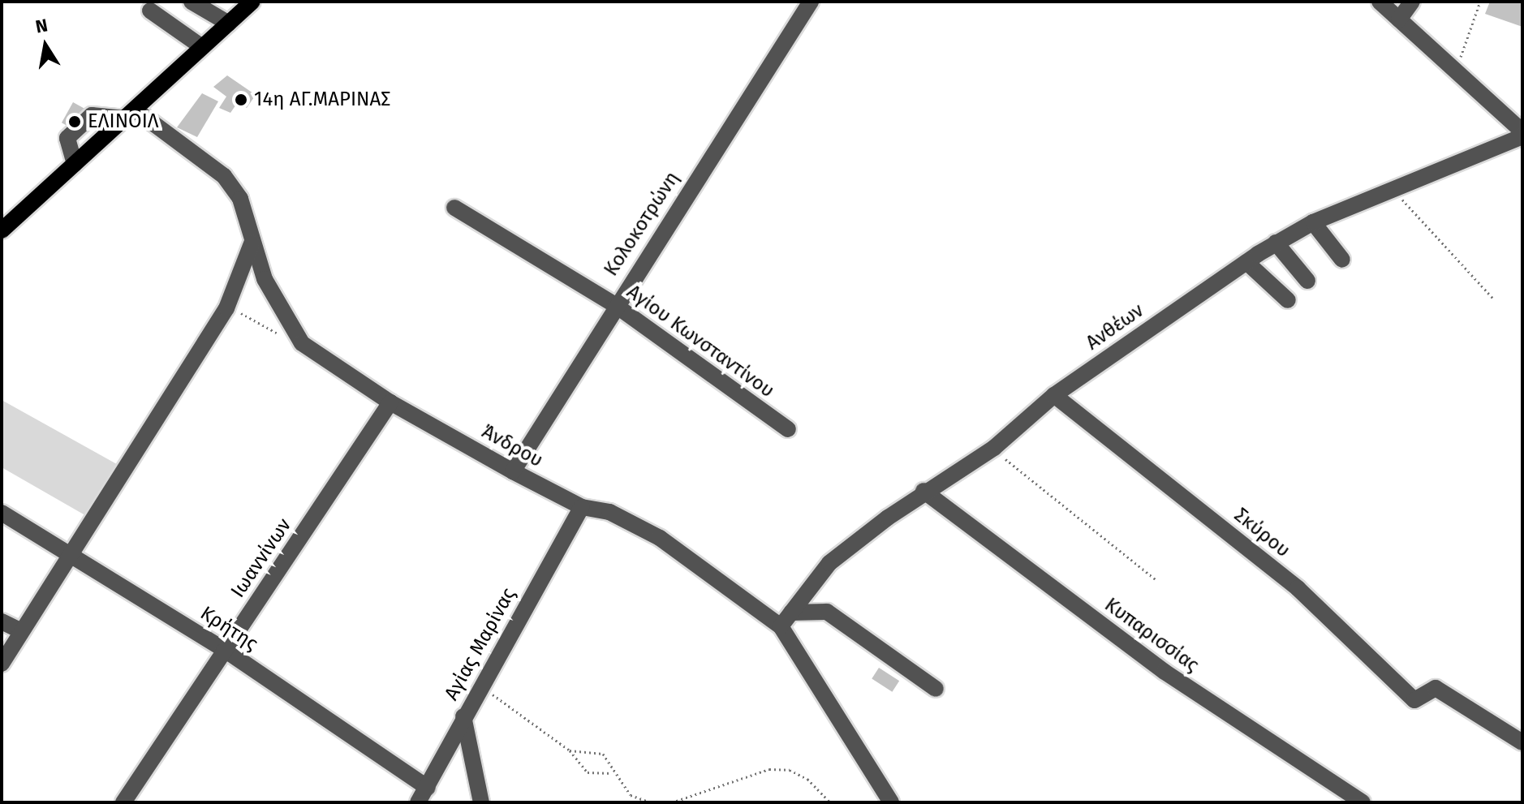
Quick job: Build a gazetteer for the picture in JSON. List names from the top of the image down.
{
  "streets": {
    "street": [
      "Κολοκοτρώνη",
      "Ανθέων",
      "Αγίου Κωνσταντίνου",
      "Άνδρου",
      "Σκύρου",
      "Ιωαννίνων",
      "Κρήτης",
      "Κυπαρισσίας",
      "Αγίας Μαρίνας"
    ]
  },
  "crossings": [
    ["Κολοκοτρώνη", "Αγίου Κωνσταντίνου"],
    ["Κολοκοτρώνη", "Άνδρου"],
    ["Ανθέων", "Άνδρου"],
    ["Ανθέων", "Σκύρου"],
    ["Ανθέων", "Κυπαρισσίας"],
    ["Άνδρου", "Ιωαννίνων"],
    ["Άνδρου", "Αγίας Μαρίνας"],
    ["Ιωαννίνων", "Κρήτης"],
    ["Κρήτης", "Αγίας Μαρίνας"]
  ],
  "places": ["14η ΑΓ.ΜΑΡΙΝΑΣ", "ΕΛΙΝΟΙΛ"],
  "north": "top"
}
